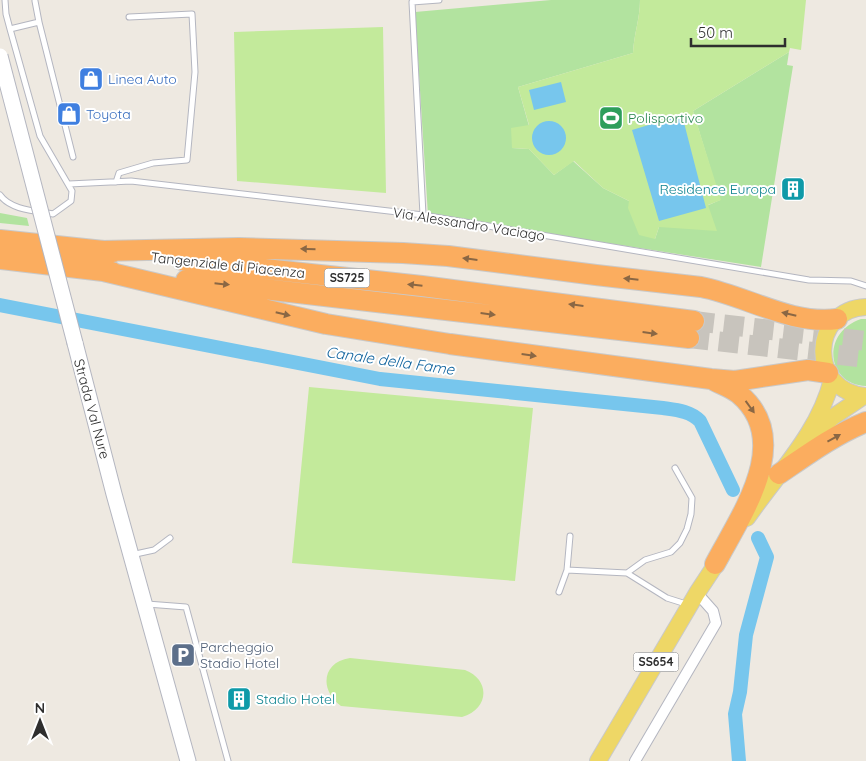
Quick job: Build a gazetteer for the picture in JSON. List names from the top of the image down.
{
  "streets": {
    "highway": ["Tangenziale di Piacenza", "SS725"],
    "main road": ["Strada Val Nure", "SS654"],
    "lane": ["Via Alessandro Vaciago"]
  },
  "water": ["Canale della Fame"],
  "places": {
    "shop": ["Linea Auto", "Toyota"],
    "sports": ["Polisportivo"],
    "building": ["Residence Europa", "Stadio Hotel"],
    "parking": ["Parcheggio Stadio Hotel"]
  },
  "scale_bar": "50 m",
  "north": "top"
}
